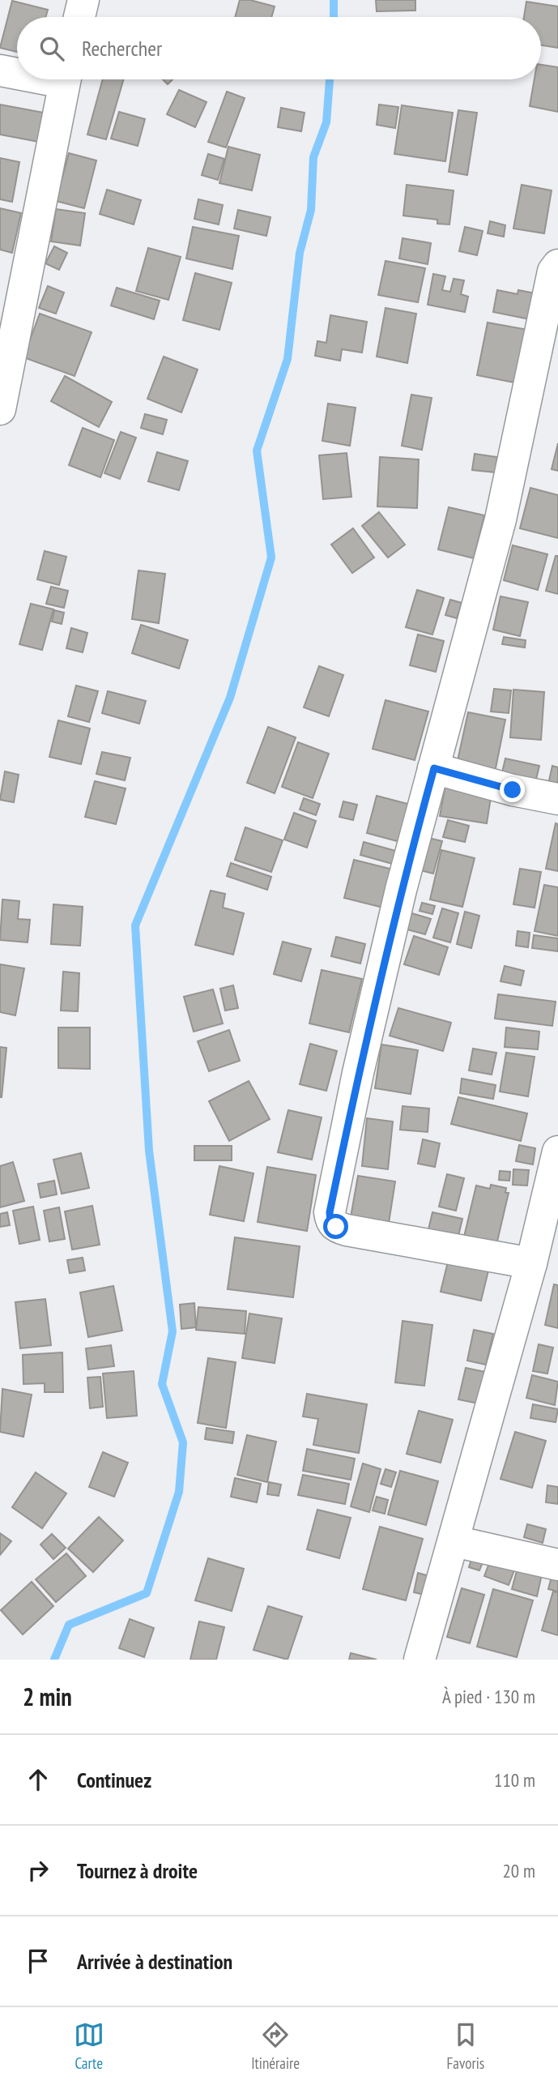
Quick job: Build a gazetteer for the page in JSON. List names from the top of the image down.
{
  "page": {
    "search": "Rechercher",
    "heading": ["2 min", "À pied · 130 m"],
    "list": [
      ["Continuez", "110 m"],
      ["Tournez à droite", "20 m"],
      "Arrivée à destination"
    ],
    "nav": ["Carte", "Itinéraire", "Favoris"]
  }
}
